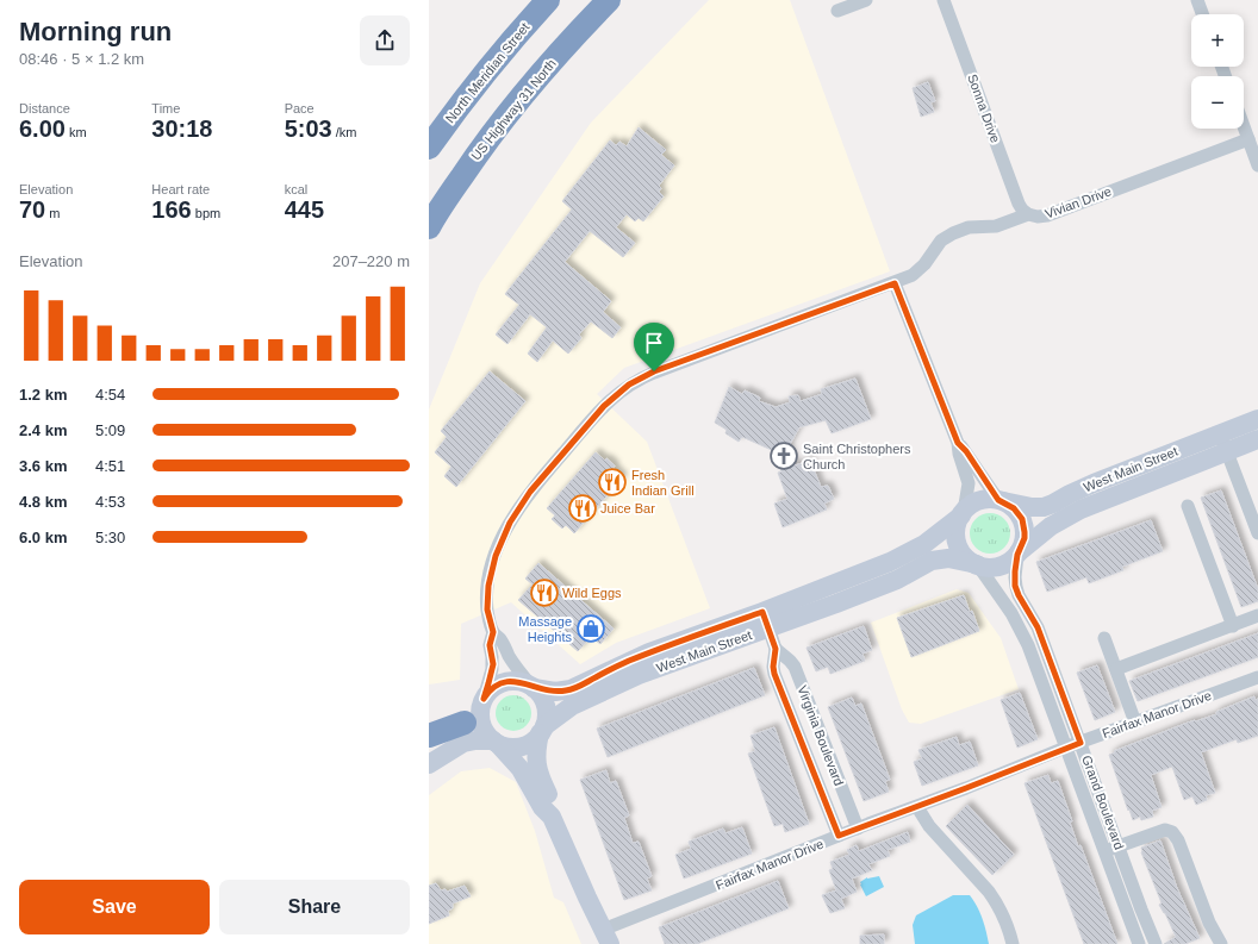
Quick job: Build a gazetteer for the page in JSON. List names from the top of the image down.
{
  "streets": {
    "highway": ["North Meridian Street", "US Highway 31 North"],
    "main road": ["West Main Street"],
    "street": [
      "Sonna Drive",
      "Vivian Drive",
      "Fairfax Manor Drive",
      "Virginia Boulevard",
      "Grand Boulevard"
    ]
  },
  "crossings": [
    ["Sonna Drive", "Vivian Drive"],
    ["West Main Street", "Virginia Boulevard"],
    ["West Main Street", "Grand Boulevard"],
    ["Fairfax Manor Drive", "Virginia Boulevard"],
    ["Fairfax Manor Drive", "Grand Boulevard"]
  ],
  "places": {
    "church": ["Saint Christophers Church"],
    "restaurant": ["Fresh Indian Grill", "Juice Bar", "Wild Eggs"],
    "shop": ["Massage Heights"]
  },
  "page": {
    "heading": ["Morning run", "08:46 · 5 × 1.2 km"],
    "map_buttons": ["+", "−"],
    "stats": [
      ["Distance", "6.00 km"],
      ["Time", "30:18"],
      ["Pace", "5:03 /km"],
      ["Elevation", "70 m"],
      ["Heart rate", "166 bpm"],
      ["kcal", "445"]
    ],
    "chart": ["Elevation", "207–220 m"],
    "list": [
      {
        "name": "1.2 km",
        "note": "4:54"
      },
      {
        "name": "2.4 km",
        "note": "5:09"
      },
      {
        "name": "3.6 km",
        "note": "4:51"
      },
      {
        "name": "4.8 km",
        "note": "4:53"
      },
      {
        "name": "6.0 km",
        "note": "5:30"
      }
    ],
    "buttons": ["Save", "Share"]
  }
}
